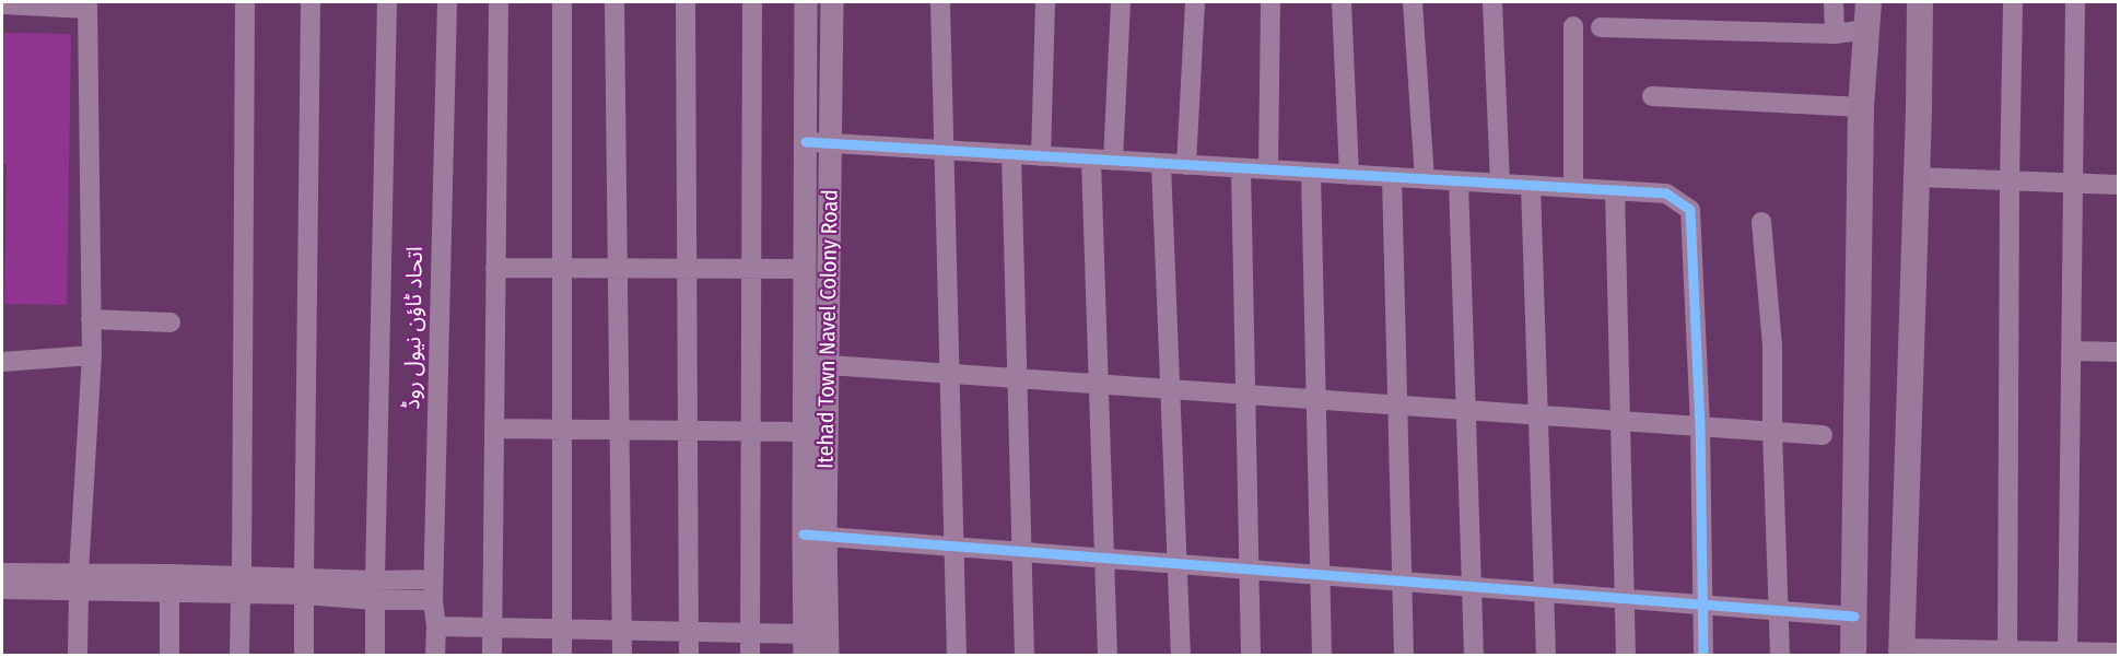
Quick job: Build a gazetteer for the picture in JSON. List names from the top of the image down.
{
  "streets": {
    "street": ["اتحاد ٹاؤن نیول روڈ", "Itehad Town Navel Colony Road"]
  }
}
